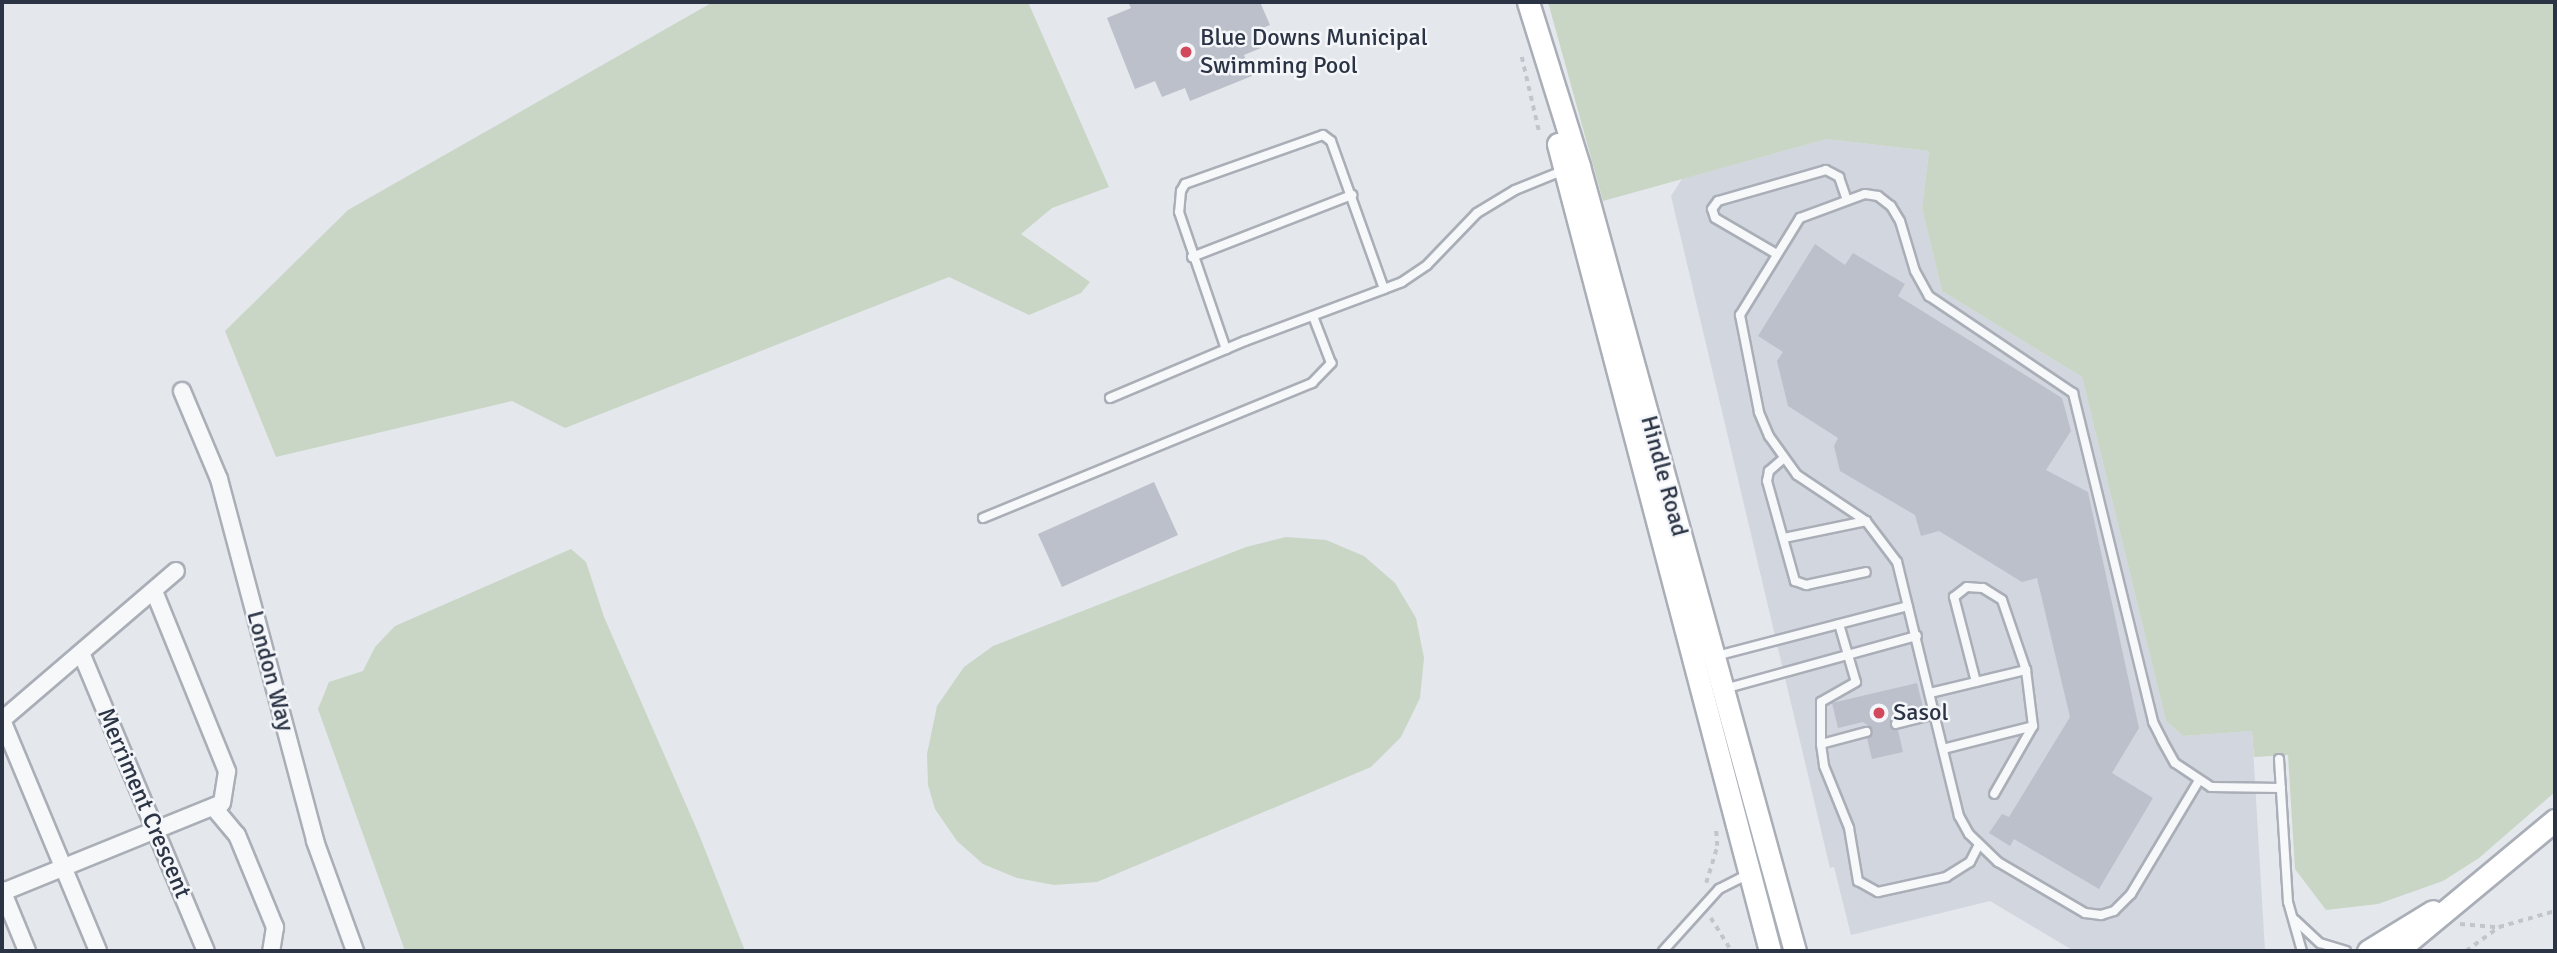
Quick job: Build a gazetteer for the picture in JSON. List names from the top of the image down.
{
  "streets": {
    "main road": ["Hindle Road"],
    "street": ["London Way", "Merriment Crescent"]
  },
  "places": ["Blue Downs Municipal Swimming Pool", "Sasol"]
}
